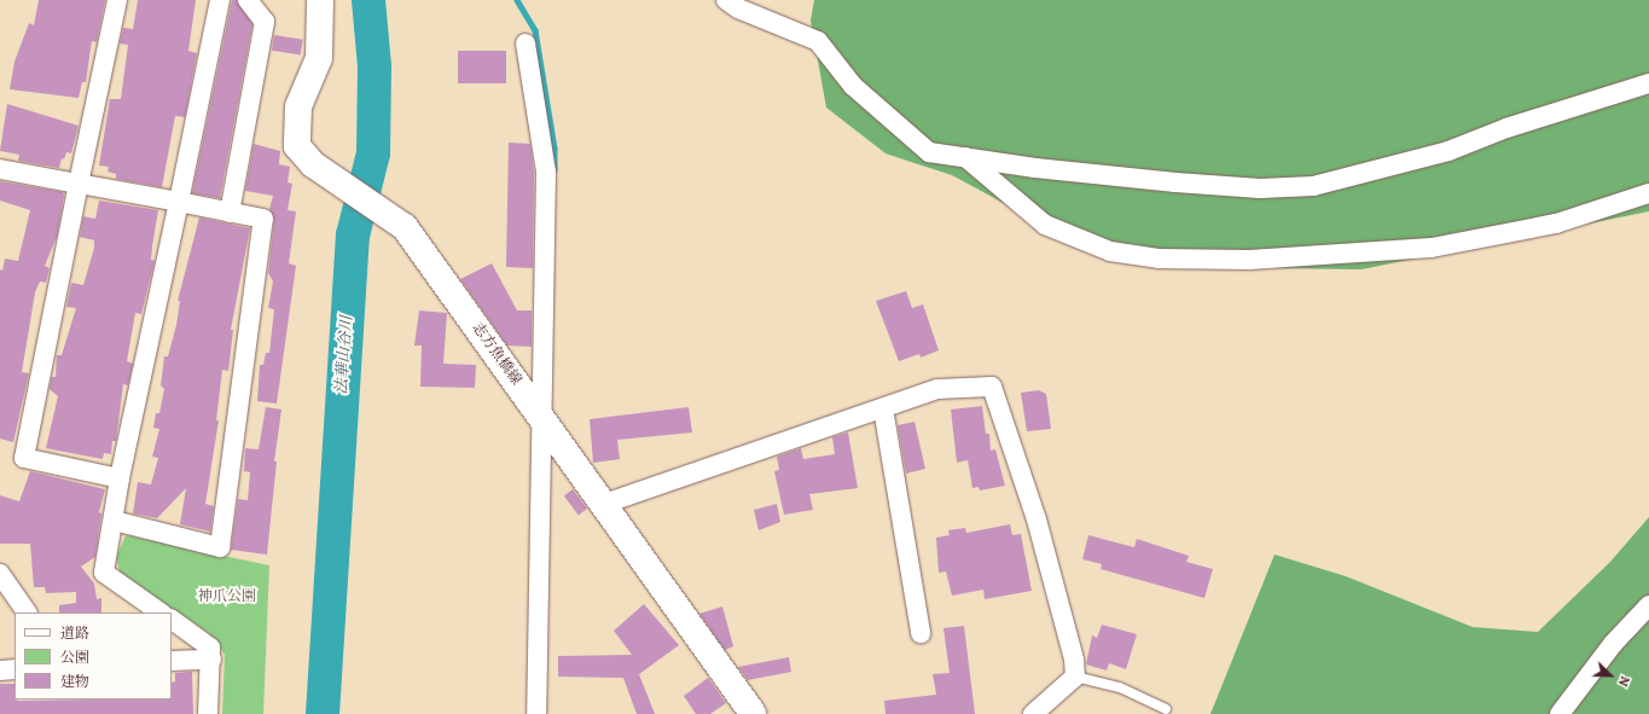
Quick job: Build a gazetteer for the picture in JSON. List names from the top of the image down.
{
  "streets": {
    "main road": ["志方魚橋線"]
  },
  "water": ["法華山谷川"],
  "parks": ["神爪公園"],
  "legend": ["道路", "公園", "建物"],
  "north": "bottom right"
}
